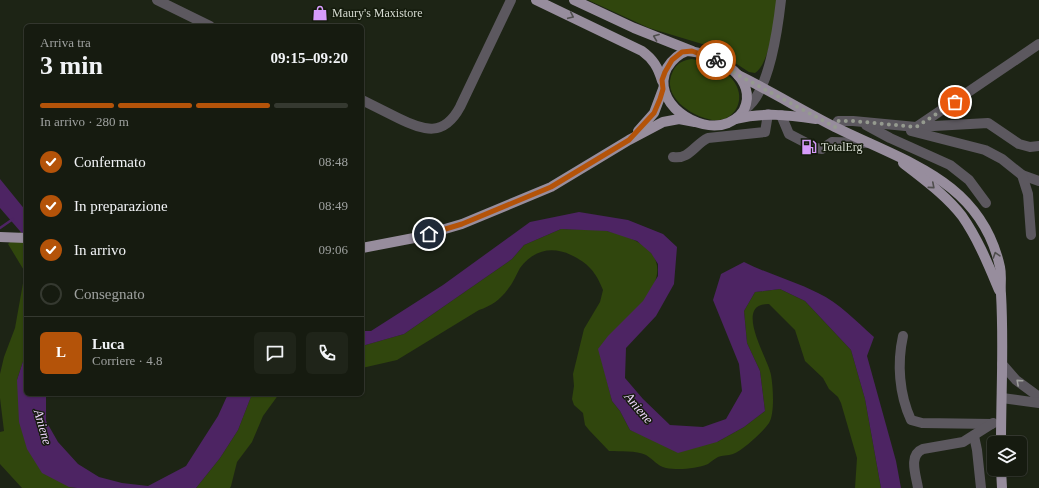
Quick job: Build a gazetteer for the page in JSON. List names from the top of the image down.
{
  "water": ["Aniene"],
  "places": {
    "shop": ["Maury's Maxistore"],
    "fuel station": ["TotalErg"]
  },
  "page": {
    "heading": ["3 min", "Arriva tra", "09:15–09:20"],
    "panel": ["Luca", "Corriere · 4.8"],
    "bar": "In arrivo · 280 m",
    "list": [
      ["Confermato", "08:48"],
      ["In preparazione", "08:49"],
      ["In arrivo", "09:06"],
      "Consegnato"
    ],
    "round": "L"
  }
}
